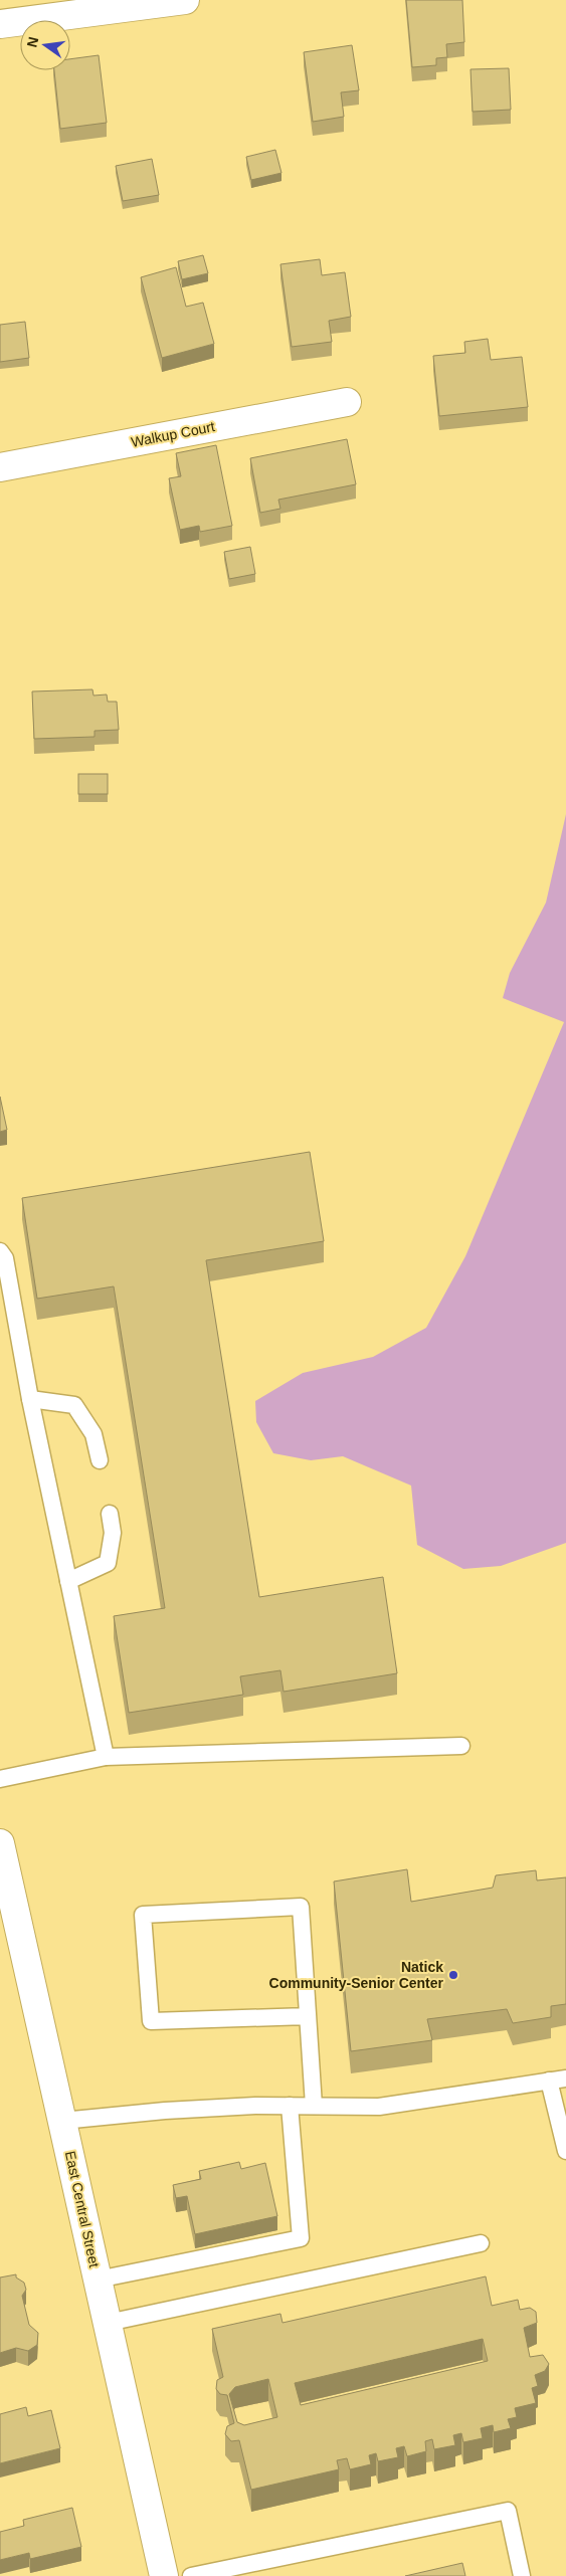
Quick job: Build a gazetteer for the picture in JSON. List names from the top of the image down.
{
  "streets": {
    "main road": ["Walkup Court", "East Central Street"]
  },
  "places": ["Natick Community-Senior Center"],
  "north": "left"
}
